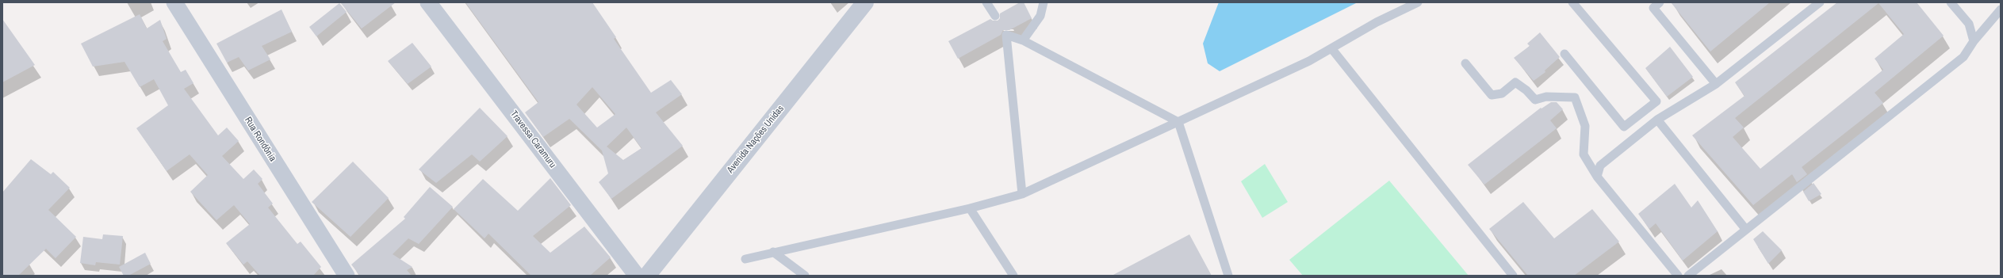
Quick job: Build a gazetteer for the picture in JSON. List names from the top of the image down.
{
  "streets": {
    "street": ["Rua Rondônia", "Travessa Caramuru", "Avenida Nações Unidas"]
  }
}
